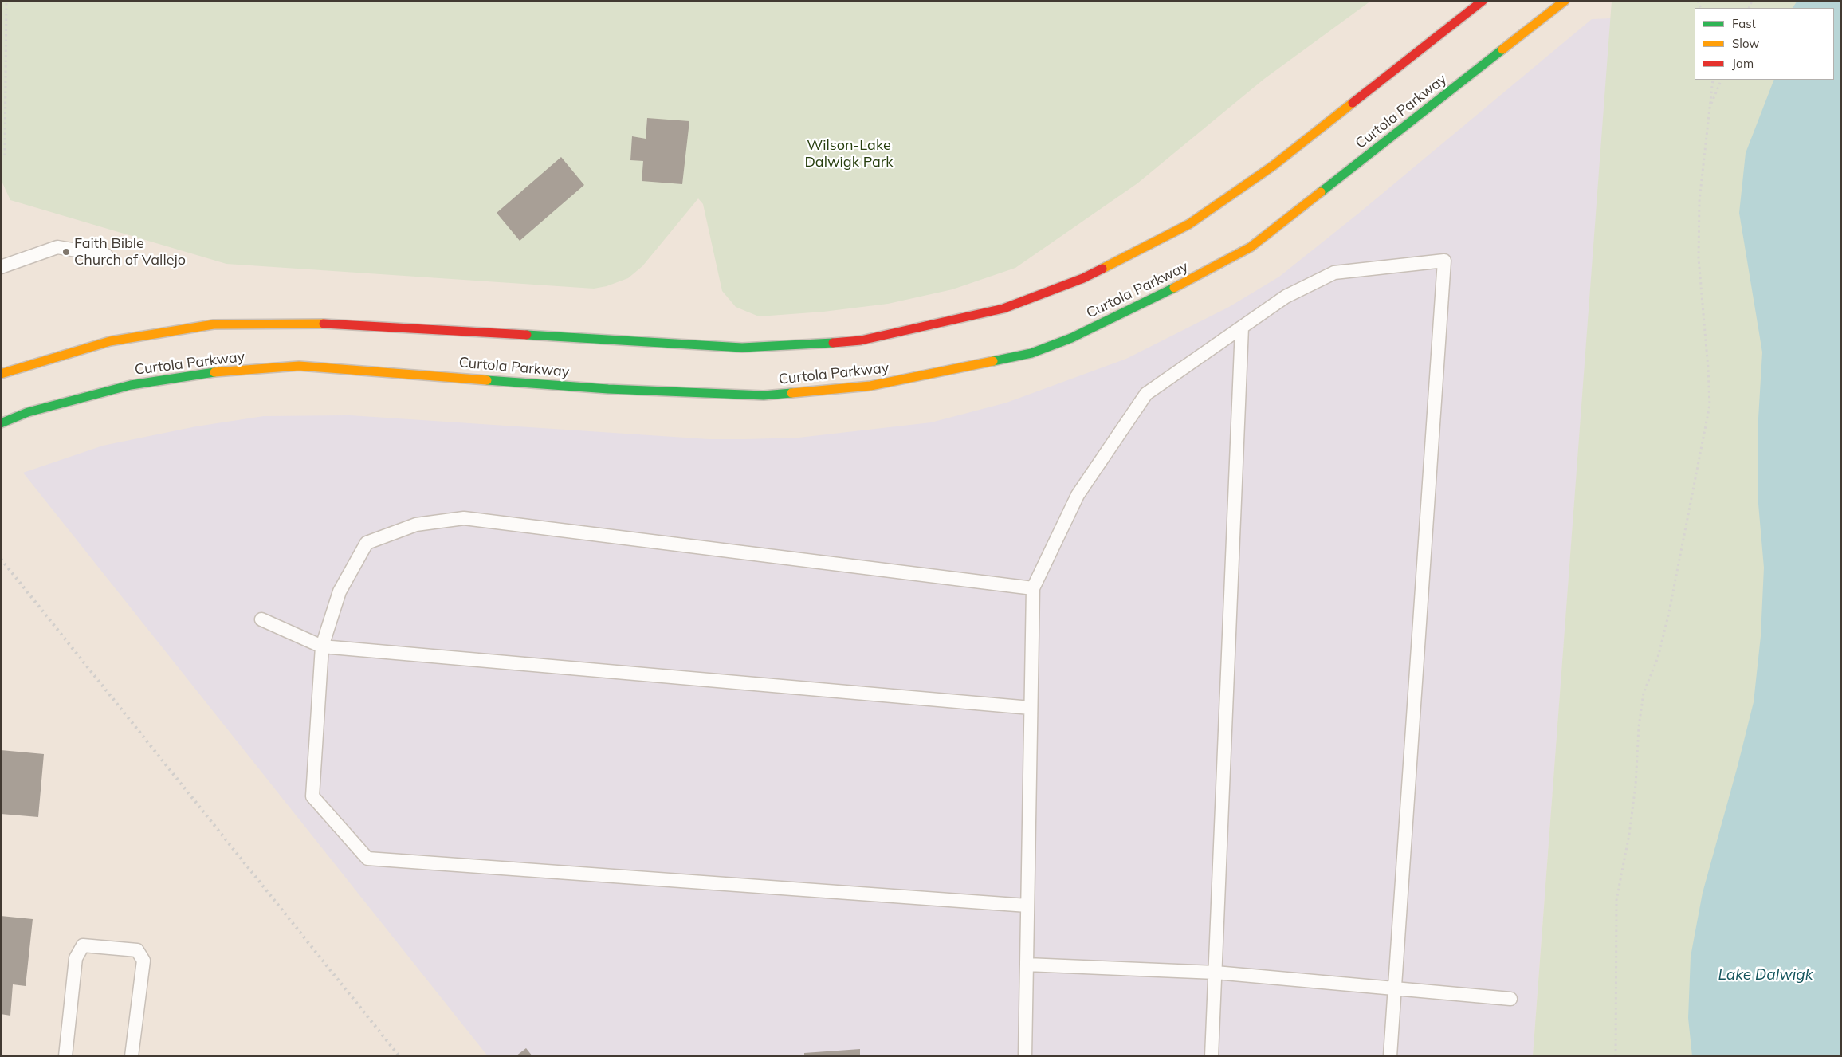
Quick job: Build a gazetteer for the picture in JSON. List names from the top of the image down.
{
  "streets": {
    "main road": ["Curtola Parkway"]
  },
  "water": ["Lake Dalwigk"],
  "parks": ["Wilson-Lake Dalwigk Park"],
  "places": ["Faith Bible Church of Vallejo"],
  "legend": ["Fast", "Slow", "Jam"]
}
